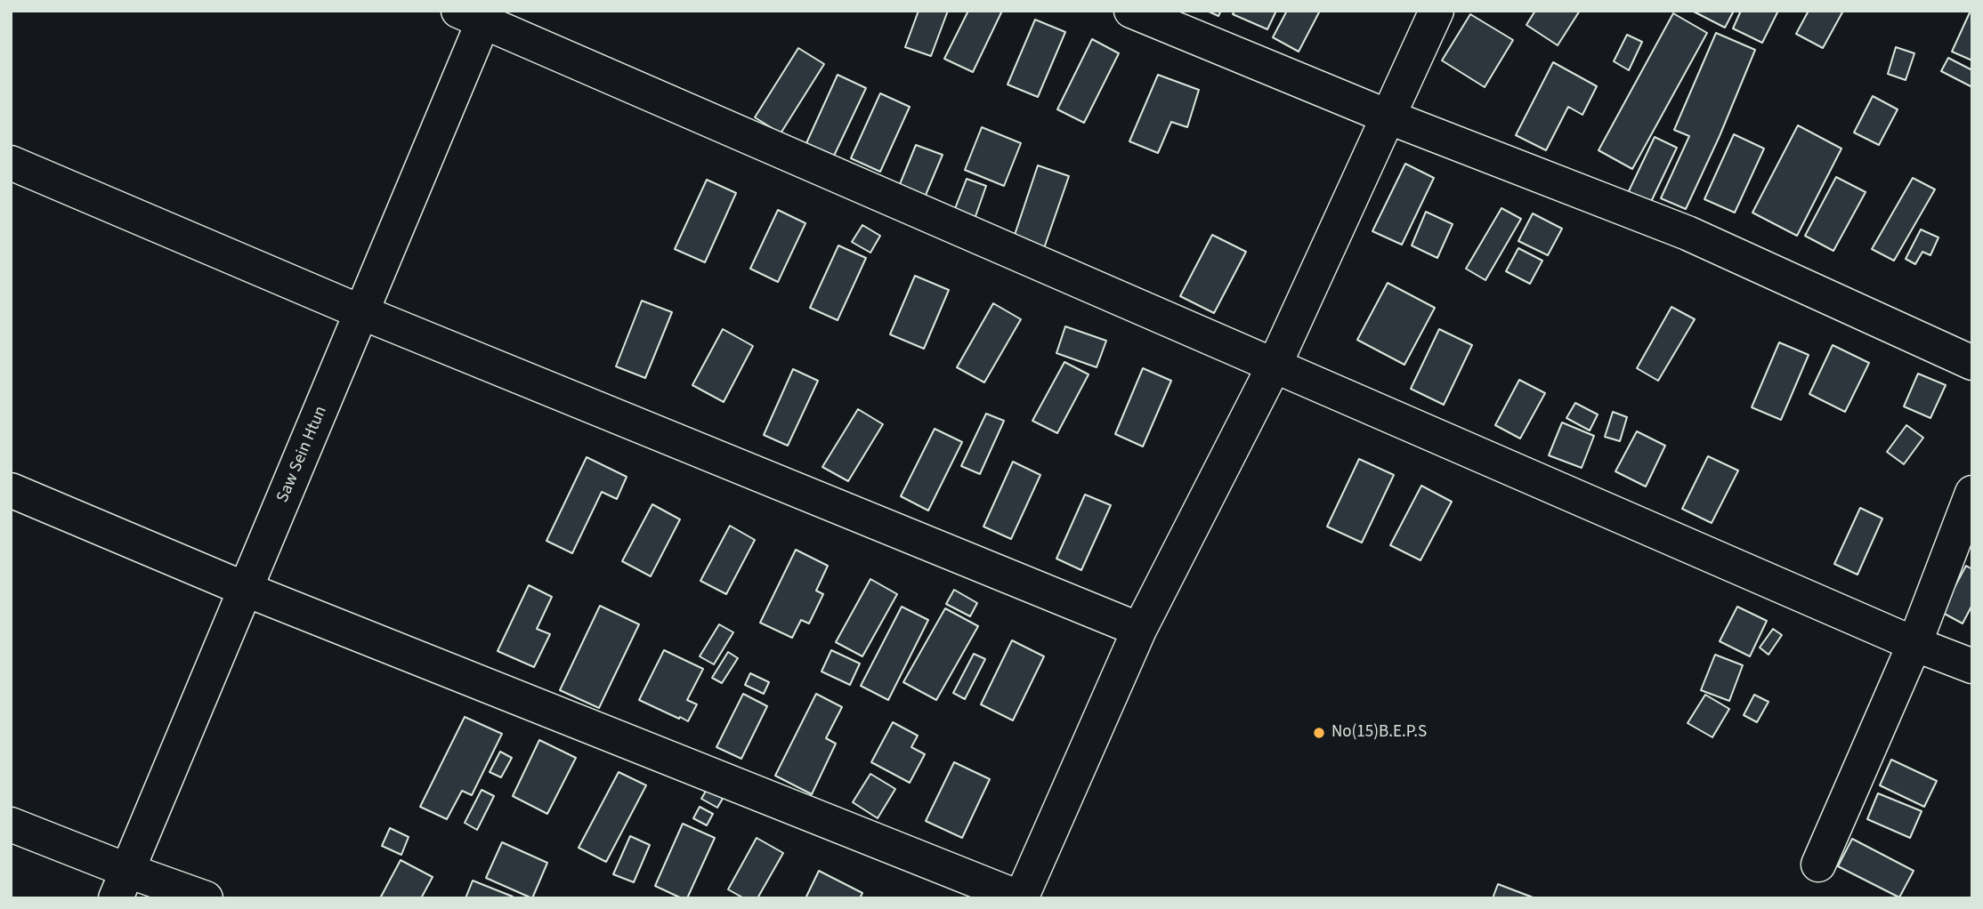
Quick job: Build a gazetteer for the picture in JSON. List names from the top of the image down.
{
  "streets": {
    "street": ["Saw Sein Htun"]
  },
  "places": ["No(15)B.E.P.S"]
}
